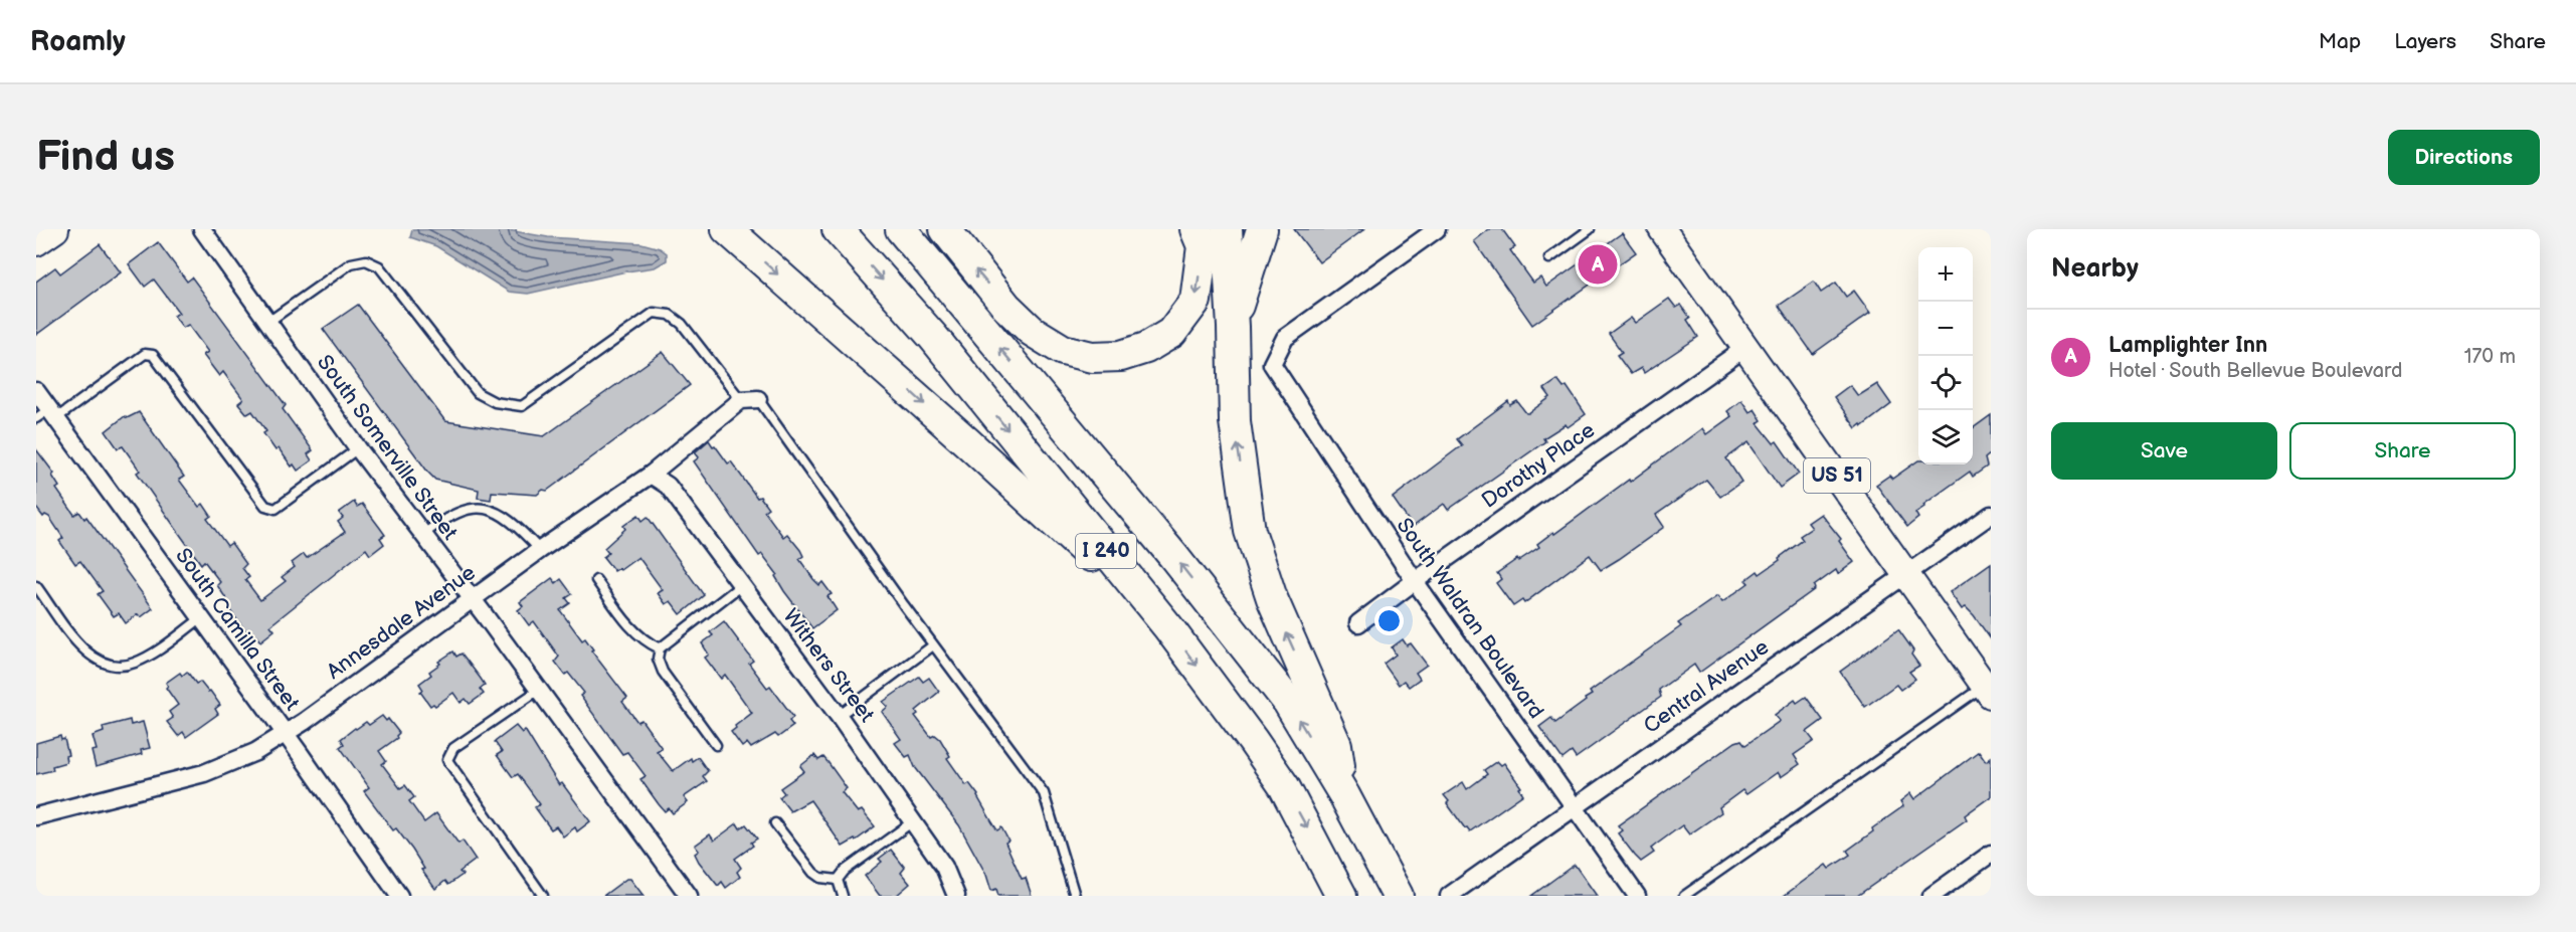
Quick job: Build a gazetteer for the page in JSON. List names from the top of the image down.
{
  "streets": {
    "highway": ["I 240"],
    "main road": ["US 51"],
    "street": [
      "South Somerville Street",
      "Dorothy Place",
      "South Waldran Boulevard",
      "Annesdale Avenue",
      "South Camilla Street",
      "Withers Street",
      "Central Avenue"
    ]
  },
  "crossings": [
    ["South Somerville Street", "Annesdale Avenue"],
    ["Dorothy Place", "US 51"],
    ["Dorothy Place", "South Waldran Boulevard"],
    ["US 51", "Central Avenue"],
    ["South Waldran Boulevard", "Central Avenue"],
    ["Annesdale Avenue", "South Camilla Street"],
    ["Annesdale Avenue", "Withers Street"]
  ],
  "page": {
    "header": "Roamly",
    "nav": ["Map", "Layers", "Share"],
    "buttons": [
      "Directions",
      ["Save", "Share"]
    ],
    "title": "Find us",
    "heading": "Nearby",
    "pins": "A",
    "map_buttons": ["+", "−"],
    "list": [
      {
        "mark": "A",
        "name": "Lamplighter Inn",
        "note": "Hotel · South Bellevue Boulevard",
        "value": "170 m"
      }
    ]
  }
}
